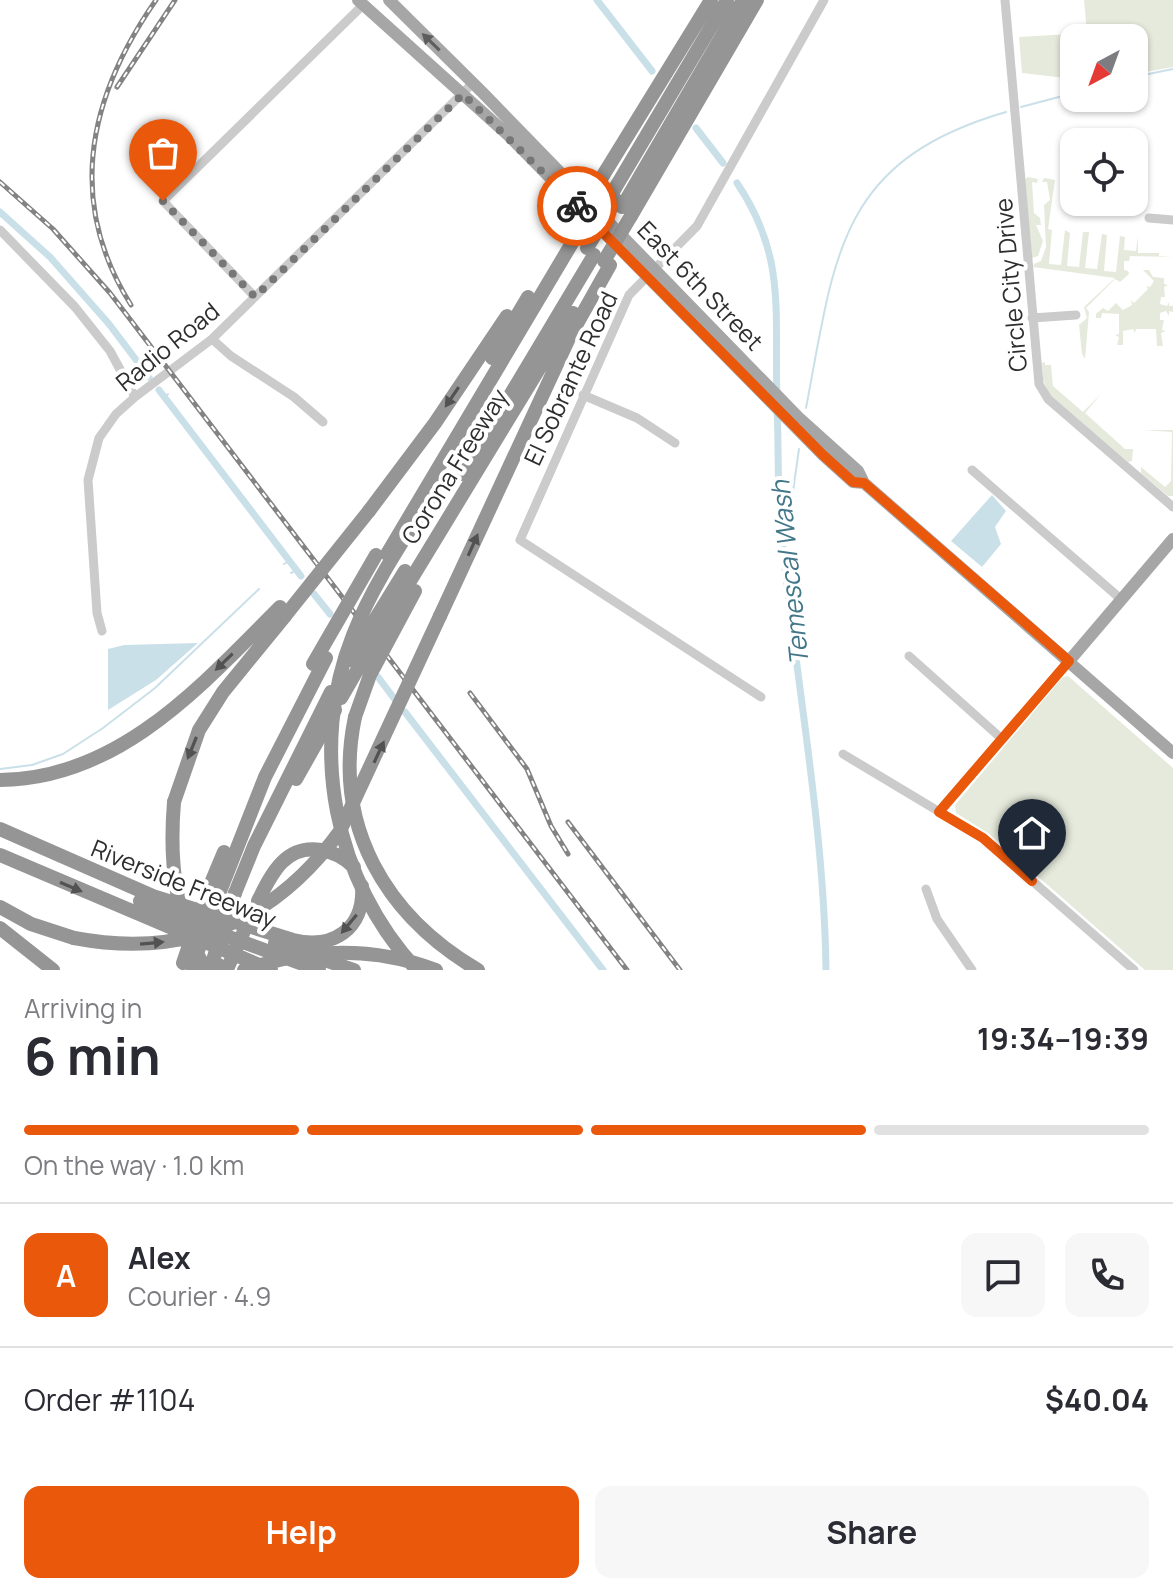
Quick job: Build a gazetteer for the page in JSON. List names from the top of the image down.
{
  "streets": {
    "highway": ["Corona Freeway", "Riverside Freeway"],
    "main road": ["East 6th Street"],
    "street": ["Circle City Drive", "Radio Road", "El Sobrante Road"]
  },
  "crossings": [
    ["East 6th Street", "Radio Road"],
    ["East 6th Street", "El Sobrante Road"],
    ["Corona Freeway", "Riverside Freeway"]
  ],
  "water": ["Temescal Wash"],
  "north": "bottom left",
  "page": {
    "heading": ["6 min", "Arriving in", "19:34–19:39"],
    "panel": [
      "Alex",
      "Courier · 4.9",
      "Order #1104",
      "$40.04"
    ],
    "bar": "On the way · 1.0 km",
    "round": "A",
    "buttons": ["Help", "Share"]
  }
}
